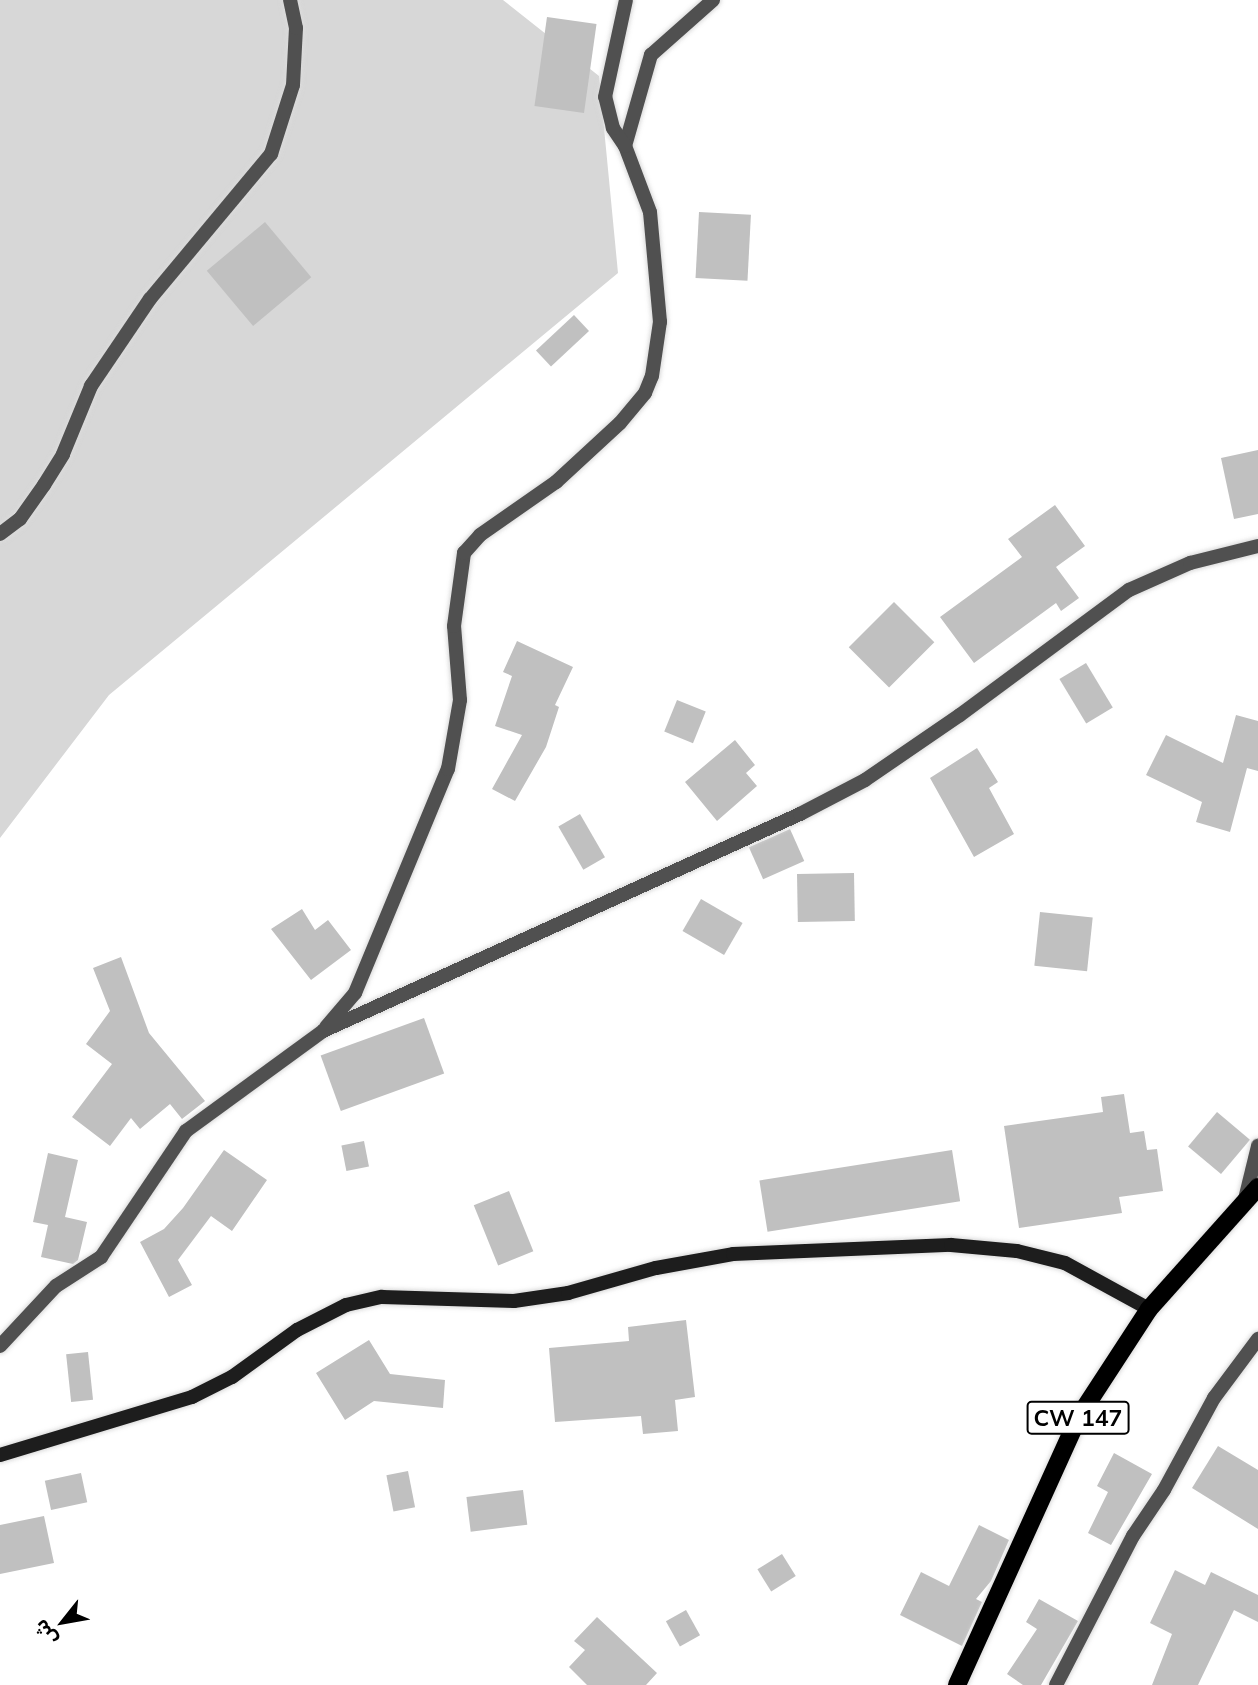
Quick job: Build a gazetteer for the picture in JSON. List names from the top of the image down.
{
  "streets": {
    "main road": ["CW 147"]
  },
  "north": "bottom left"
}
